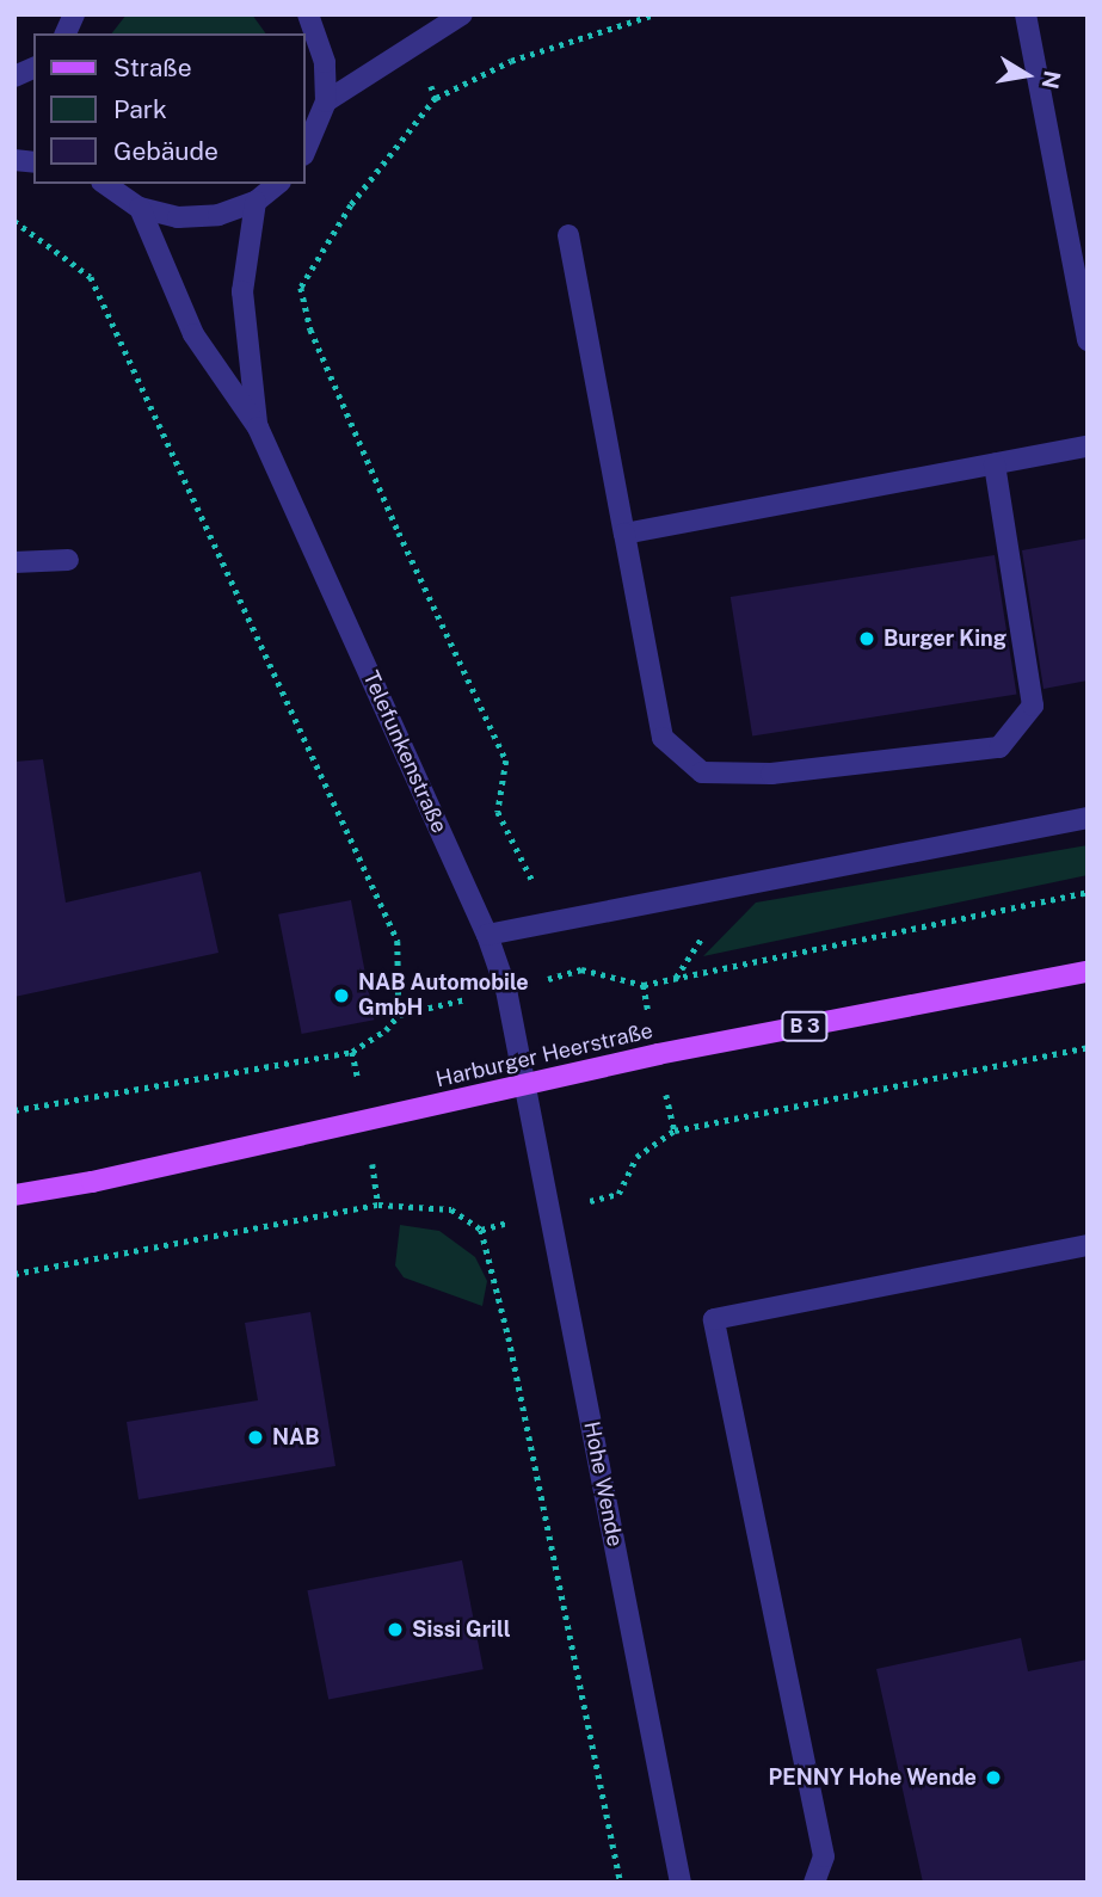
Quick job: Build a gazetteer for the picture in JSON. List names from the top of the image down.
{
  "streets": {
    "main road": ["B 3", "Harburger Heerstraße"],
    "street": ["Telefunkenstraße", "Hohe Wende"]
  },
  "crossings": [
    ["Telefunkenstraße", "Harburger Heerstraße"],
    ["Telefunkenstraße", "Hohe Wende"],
    ["Harburger Heerstraße", "Hohe Wende"]
  ],
  "places": [
    "Burger King",
    "NAB Automobile GmbH",
    "NAB",
    "Sissi Grill",
    "PENNY Hohe Wende"
  ],
  "legend": ["Straße", "Park", "Gebäude"],
  "north": "right"
}
